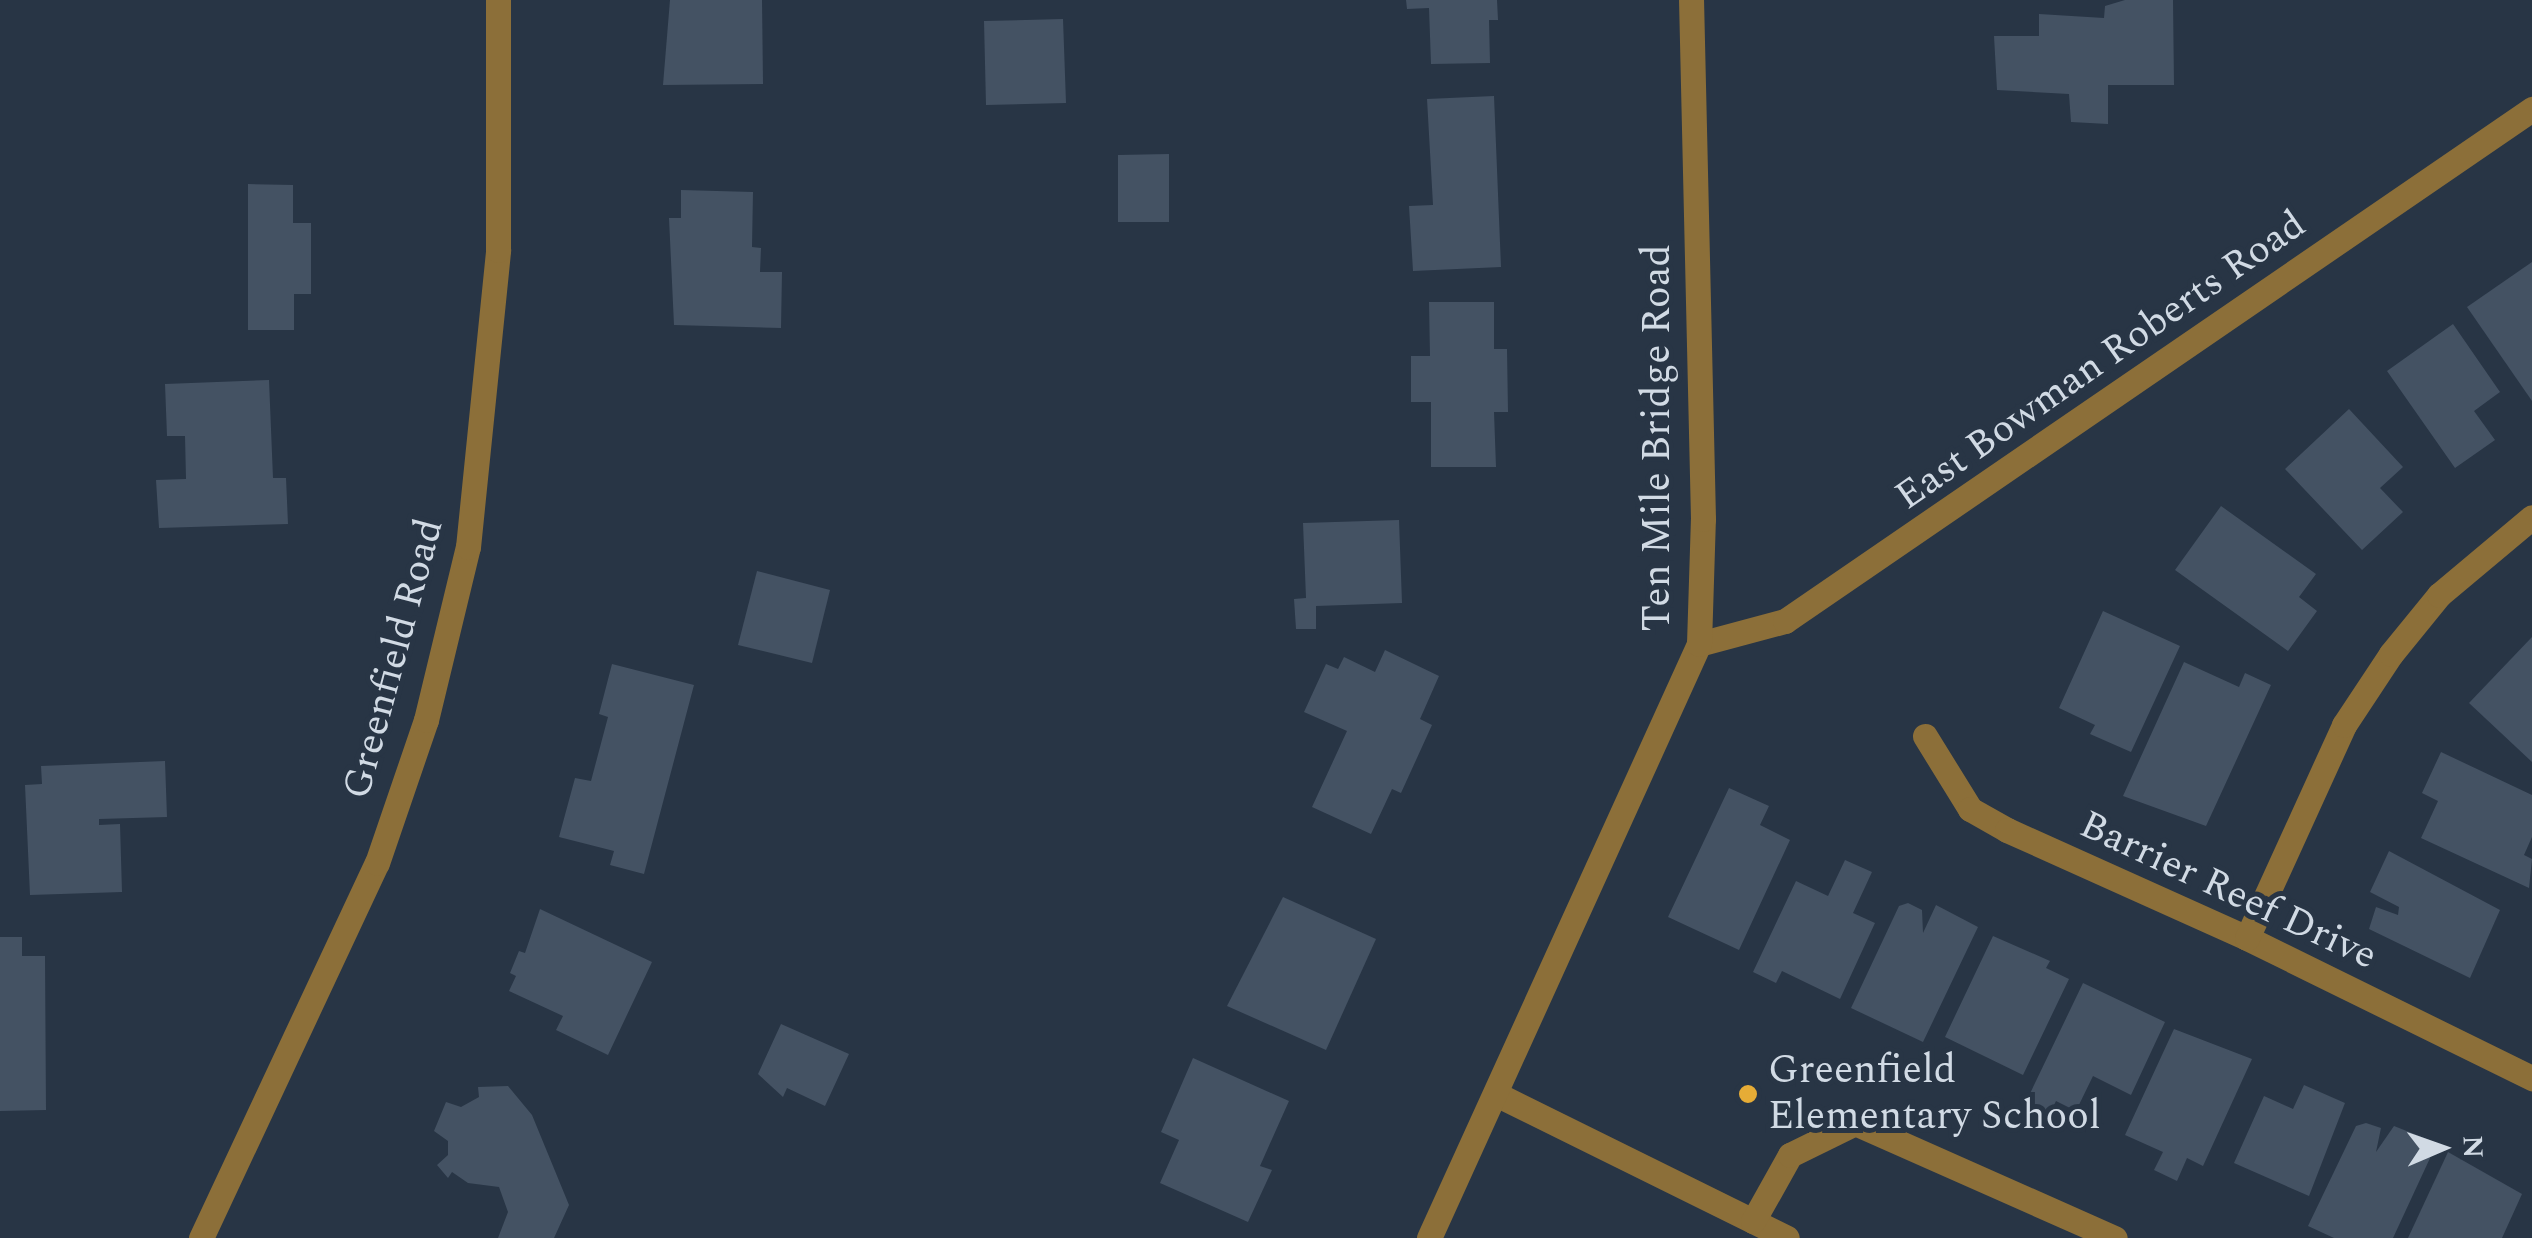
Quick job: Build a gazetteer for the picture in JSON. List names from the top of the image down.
{
  "streets": {
    "street": [
      "East Bowman Roberts Road",
      "Ten Mile Bridge Road",
      "Greenfield Road",
      "Barrier Reef Drive"
    ]
  },
  "crossings": [
    ["East Bowman Roberts Road", "Ten Mile Bridge Road"]
  ],
  "places": ["Greenfield Elementary School"],
  "north": "right"
}
